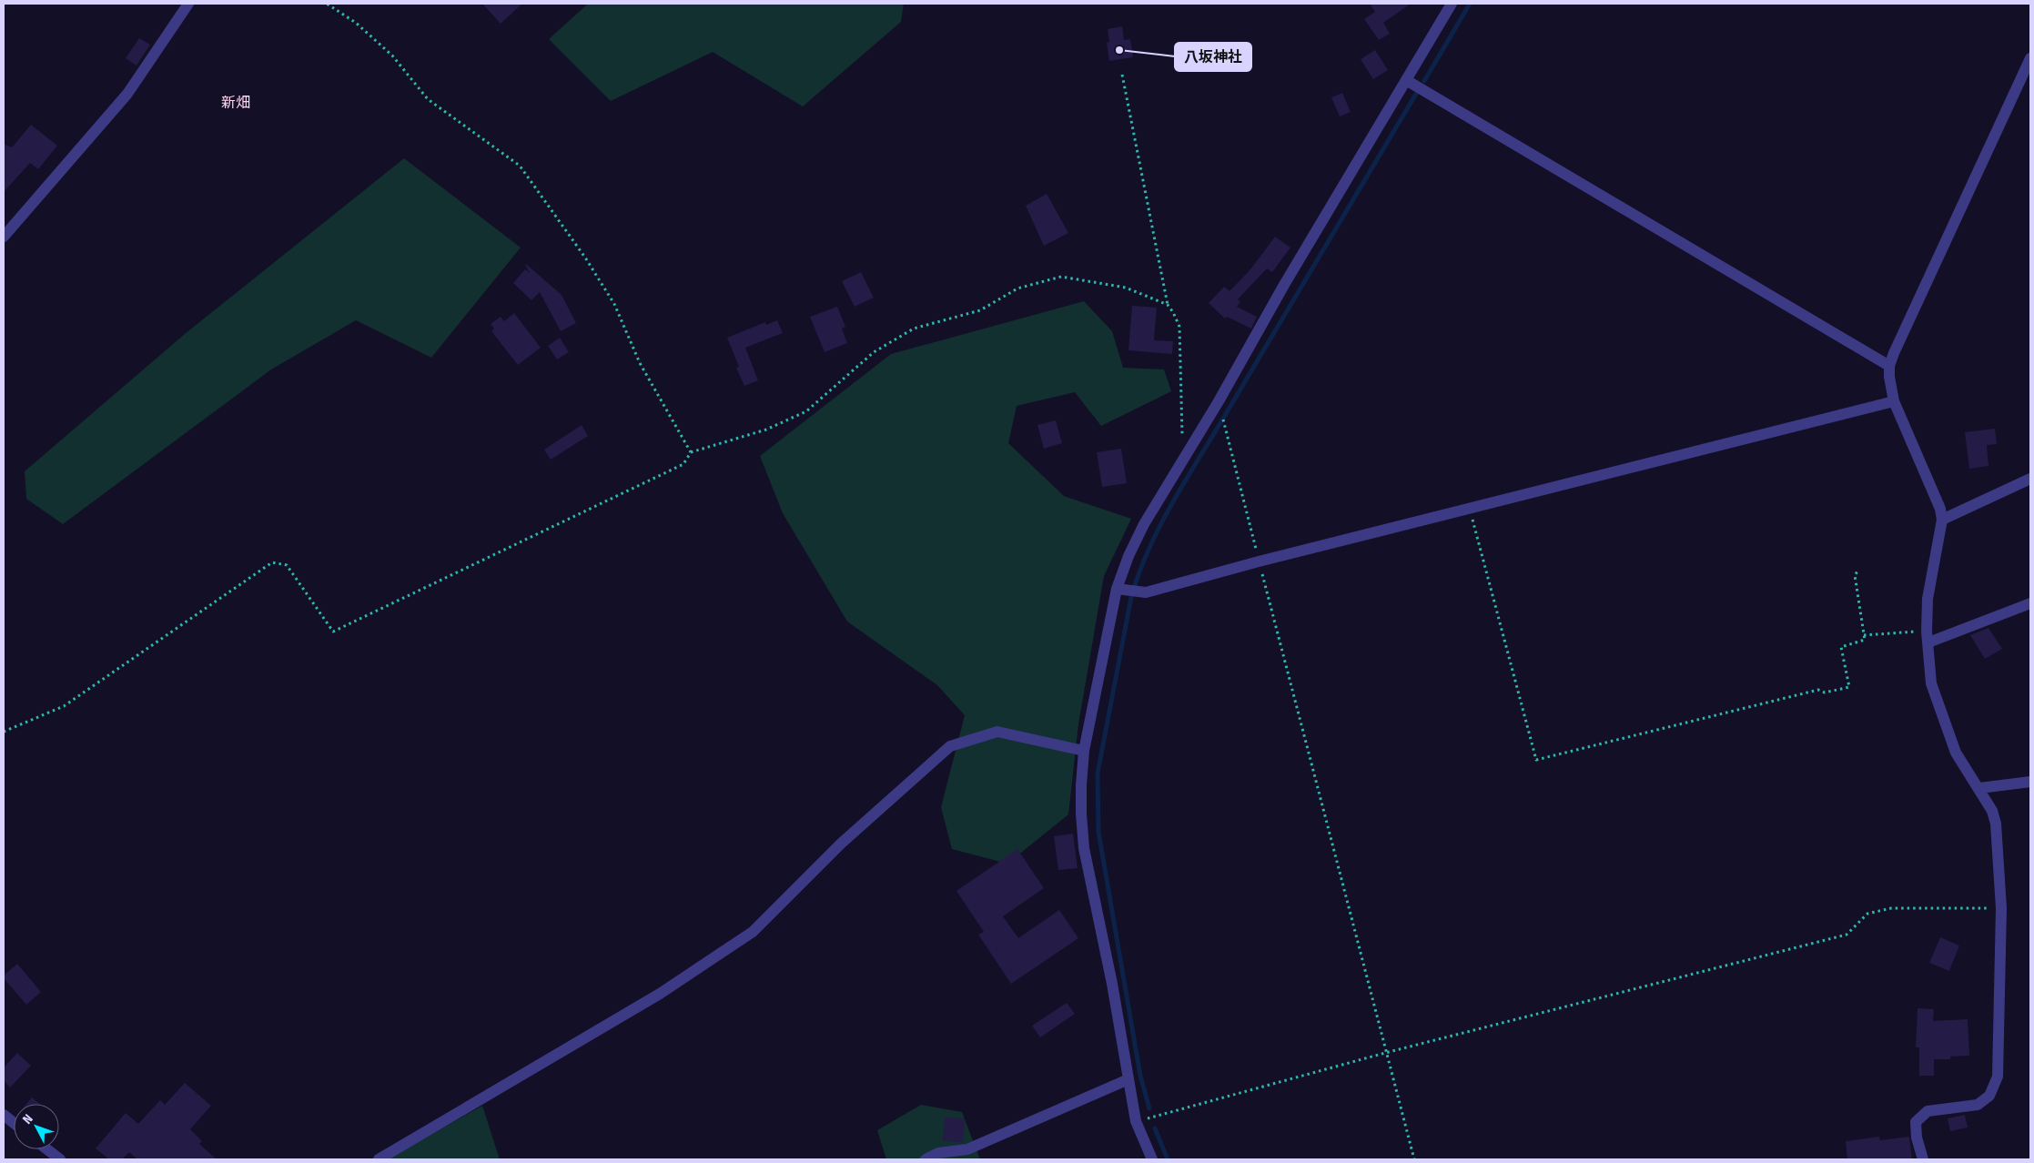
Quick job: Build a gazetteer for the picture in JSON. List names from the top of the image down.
{
  "districts": ["新畑"],
  "places": ["八坂神社"],
  "north": "top left"
}
